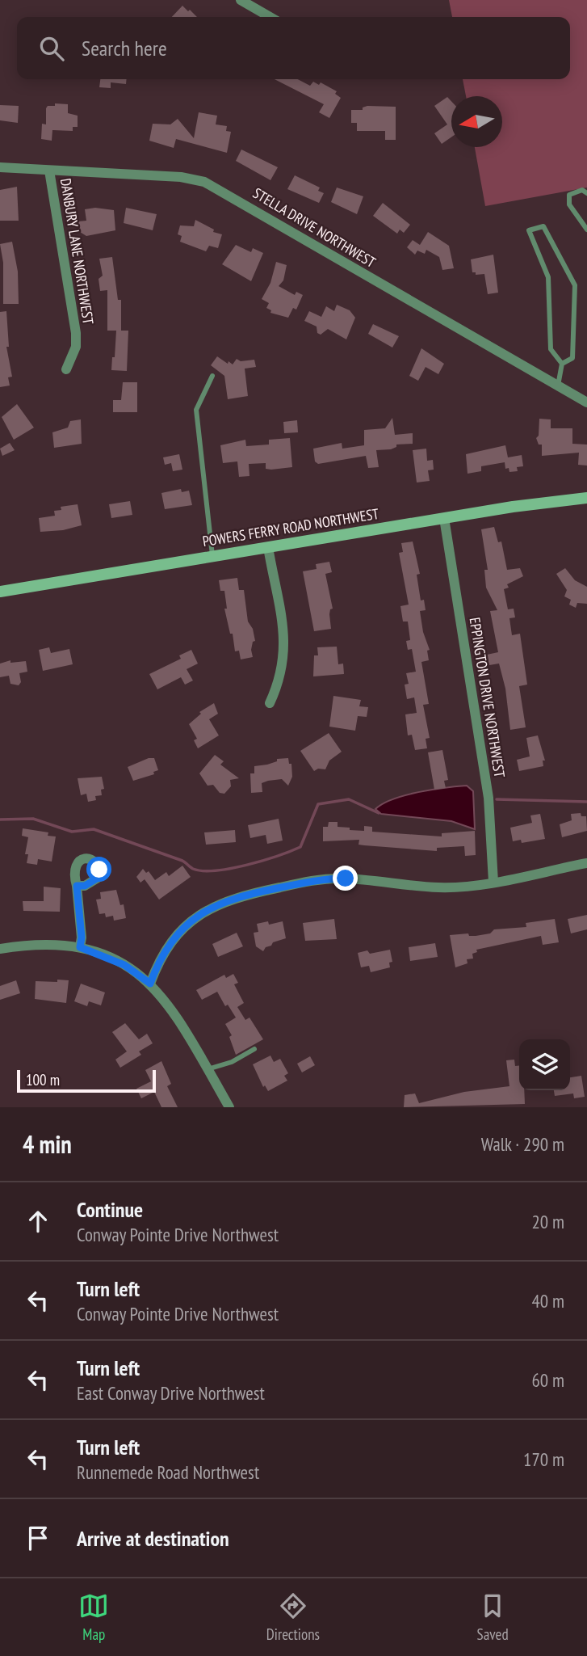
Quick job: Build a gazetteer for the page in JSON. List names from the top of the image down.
{
  "streets": {
    "street": [
      "STELLA DRIVE NORTHWEST",
      "DANBURY LANE NORTHWEST",
      "POWERS FERRY ROAD NORTHWEST",
      "EPPINGTON DRIVE NORTHWEST"
    ]
  },
  "crossings": [
    ["STELLA DRIVE NORTHWEST", "DANBURY LANE NORTHWEST"],
    ["POWERS FERRY ROAD NORTHWEST", "EPPINGTON DRIVE NORTHWEST"]
  ],
  "scale_bar": "100 m",
  "north": "left",
  "page": {
    "search": "Search here",
    "scale": "100 m",
    "heading": ["4 min", "Walk · 290 m"],
    "list": [
      ["Continue", "Conway Pointe Drive Northwest", "20 m"],
      ["Turn left", "Conway Pointe Drive Northwest", "40 m"],
      ["Turn left", "East Conway Drive Northwest", "60 m"],
      ["Turn left", "Runnemede Road Northwest", "170 m"],
      "Arrive at destination"
    ],
    "nav": ["Map", "Directions", "Saved"]
  }
}
